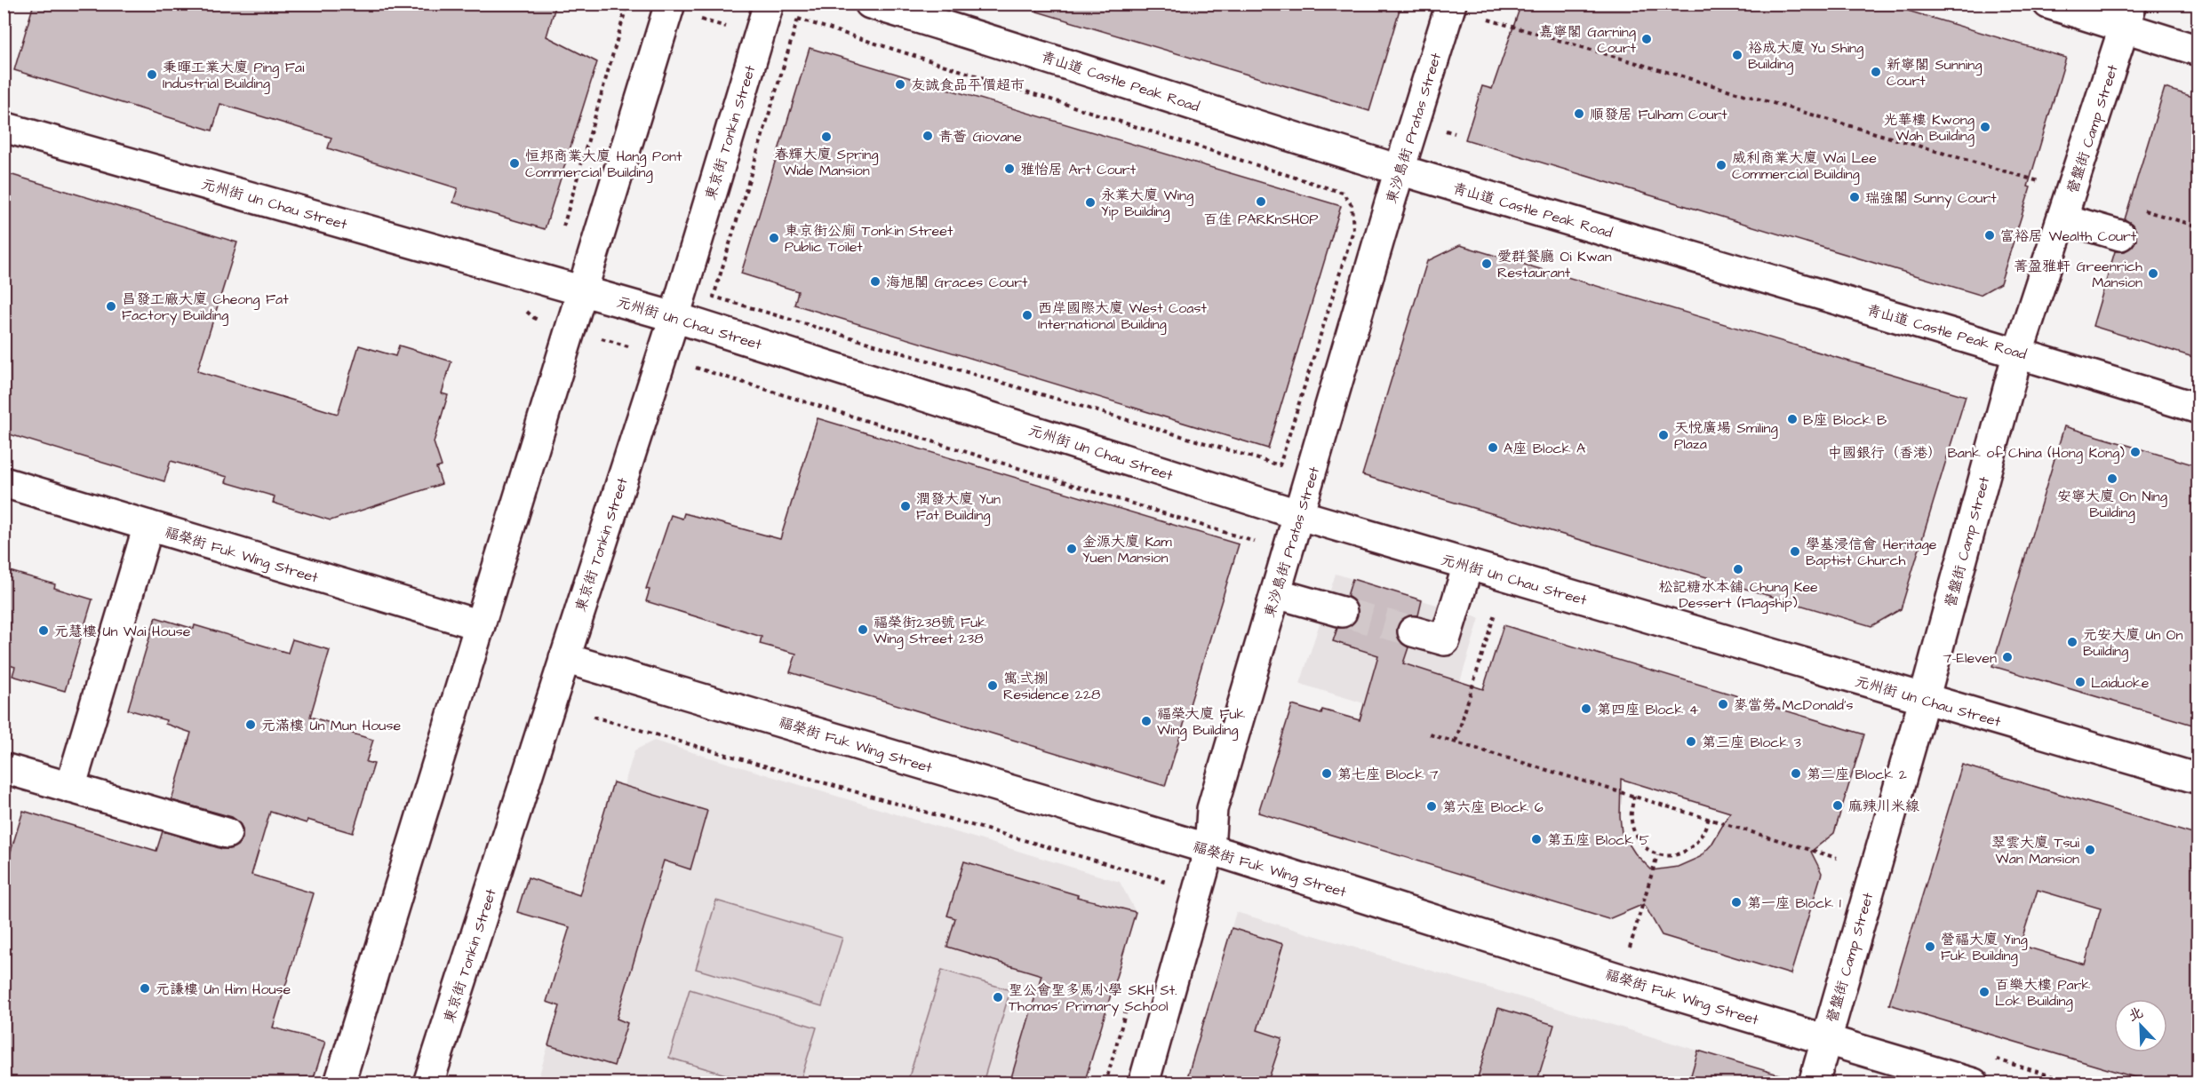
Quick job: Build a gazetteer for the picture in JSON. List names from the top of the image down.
{
  "streets": {
    "main road": [
      "青山道 Castle Peak Road",
      "東沙島街 Pratas Street",
      "營盤街 Camp Street",
      "東京街 Tonkin Street",
      "元州街 Un Chau Street",
      "福榮街 Fuk Wing Street"
    ]
  },
  "crossings": [
    ["青山道 Castle Peak Road", "東沙島街 Pratas Street"],
    ["青山道 Castle Peak Road", "營盤街 Camp Street"],
    ["東沙島街 Pratas Street", "元州街 Un Chau Street"],
    ["東沙島街 Pratas Street", "福榮街 Fuk Wing Street"],
    ["營盤街 Camp Street", "元州街 Un Chau Street"],
    ["營盤街 Camp Street", "福榮街 Fuk Wing Street"],
    ["東京街 Tonkin Street", "元州街 Un Chau Street"],
    ["東京街 Tonkin Street", "福榮街 Fuk Wing Street"]
  ],
  "places": [
    "嘉寧閣 Garning Court",
    "裕成大廈 Yu Shing Building",
    "新寧閣 Sunning Court",
    "秉暉工業大廈 Ping Fai Industrial Building",
    "友誠食品平價超市",
    "順發居 Fulham Court",
    "光華樓 Kwong Wah Building",
    "青薈 Giovane",
    "春輝大廈 Spring Wide Mansion",
    "恒邦商業大廈 Hang Pont Commercial Building",
    "威利商業大廈 Wai Lee Commercial Building",
    "雅怡居 Art Court",
    "瑞強閣 Sunny Court",
    "百佳 PARKnSHOP",
    "永業大廈 Wing Yip Building",
    "富裕居 Wealth Court",
    "東京街公廁 Tonkin Street Public Toilet",
    "愛群餐廳 Oi Kwan Restaurant",
    "菁盈雅軒 Greenrich Mansion",
    "海旭閣 Graces Court",
    "昌發工廠大廈 Cheong Fat Factory Building",
    "西岸國際大廈 West Coast International Building",
    "B座 Block B",
    "天悅廣場 Smiling Plaza",
    "A座 Block A",
    "中國銀行（香港） Bank of China (Hong Kong)",
    "安寧大廈 On Ning Building",
    "潤發大廈 Yun Fat Building",
    "金源大廈 Kam Yuen Mansion",
    "學基浸信會 Heritage Baptist Church",
    "松記糖水本舖 Chung Kee Dessert (Flagship)",
    "福榮街238號 Fuk Wing Street 238",
    "元慧樓 Un Wai House",
    "元安大廈 Un On Building",
    "7-Eleven",
    "Laiduoke",
    "寓.弍捌 Residence 228",
    "麥當勞 McDonald's",
    "第四座 Block 4",
    "福榮大廈 Fuk Wing Building",
    "元滿樓 Un Mun House",
    "第三座 Block 3",
    "第七座 Block 7",
    "第二座 Block 2",
    "麻辣川米線",
    "第六座 Block 6",
    "第五座 Block 5",
    "翠雲大廈 Tsui Wan Mansion",
    "第一座 Block 1",
    "營福大廈 Ying Fuk Building",
    "元謙樓 Un Him House",
    "百樂大樓 Park Lok Building",
    "聖公會聖多馬小學 SKH St. Thomas' Primary School"
  ],
  "north": "top left"
}
